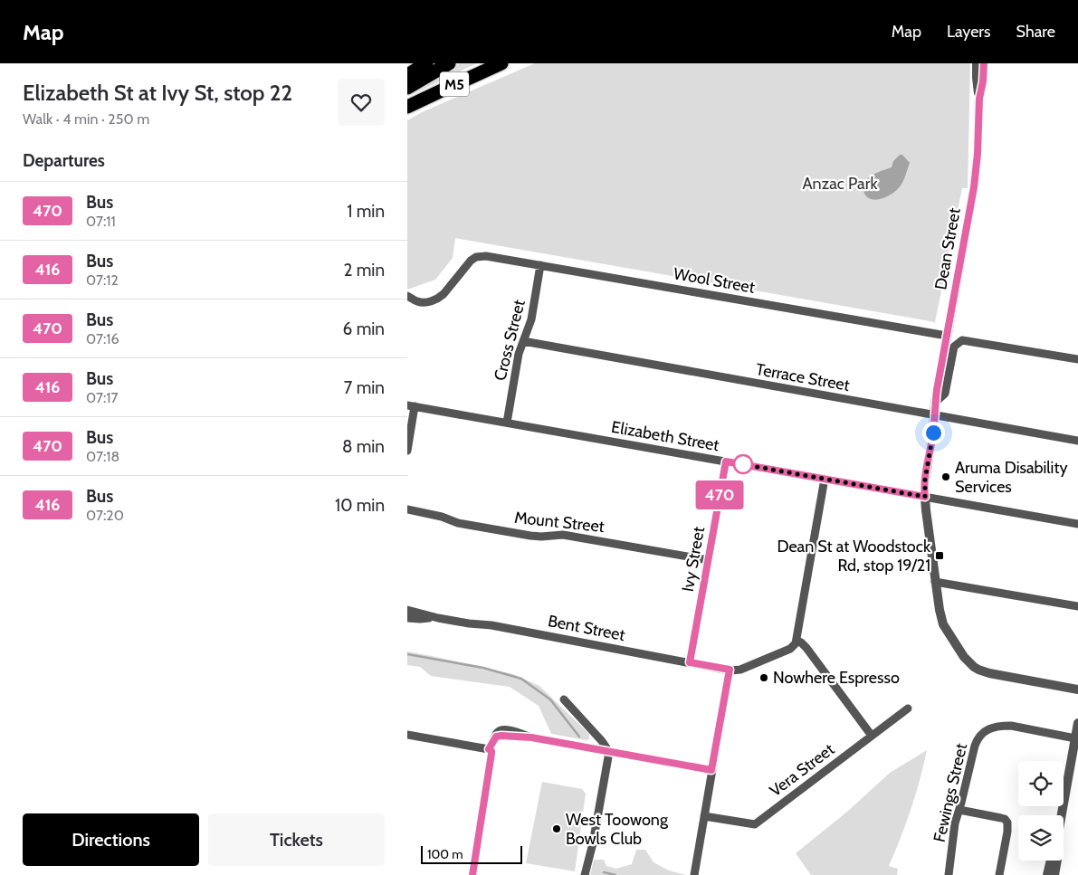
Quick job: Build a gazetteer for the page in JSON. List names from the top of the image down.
{
  "streets": {
    "highway": ["M5"],
    "street": [
      "Dean Street",
      "Wool Street",
      "Cross Street",
      "Terrace Street",
      "Elizabeth Street",
      "Mount Street",
      "Ivy Street",
      "Bent Street",
      "Vera Street",
      "Fewings Street"
    ]
  },
  "crossings": [
    ["Dean Street", "Wool Street"],
    ["Dean Street", "Terrace Street"],
    ["Dean Street", "Elizabeth Street"],
    ["Wool Street", "Cross Street"],
    ["Cross Street", "Terrace Street"],
    ["Cross Street", "Elizabeth Street"],
    ["Elizabeth Street", "Ivy Street"],
    ["Mount Street", "Ivy Street"],
    ["Ivy Street", "Bent Street"]
  ],
  "parks": ["Anzac Park"],
  "places": {
    "other": ["Aruma Disability Services", "Nowhere Espresso", "West Toowong Bowls Club"],
    "transit": ["Dean St at Woodstock Rd, stop 19/21"]
  },
  "lines": ["bus line 470"],
  "scale_bar": "100 m",
  "page": {
    "header": "Map",
    "nav": ["Map", "Layers", "Share"],
    "heading": [
      ["Elizabeth St at Ivy St, stop 22", "Walk · 4 min · 250 m"],
      "Departures"
    ],
    "on_map": "470",
    "list": [
      {
        "mark": "470",
        "name": "Bus",
        "note": "07:11",
        "value": "1 min"
      },
      {
        "mark": "416",
        "name": "Bus",
        "note": "07:12",
        "value": "2 min"
      },
      {
        "mark": "470",
        "name": "Bus",
        "note": "07:16",
        "value": "6 min"
      },
      {
        "mark": "416",
        "name": "Bus",
        "note": "07:17",
        "value": "7 min"
      },
      {
        "mark": "470",
        "name": "Bus",
        "note": "07:18",
        "value": "8 min"
      },
      {
        "mark": "416",
        "name": "Bus",
        "note": "07:20",
        "value": "10 min"
      }
    ],
    "buttons": ["Directions", "Tickets"],
    "scale": "100 m"
  }
}
